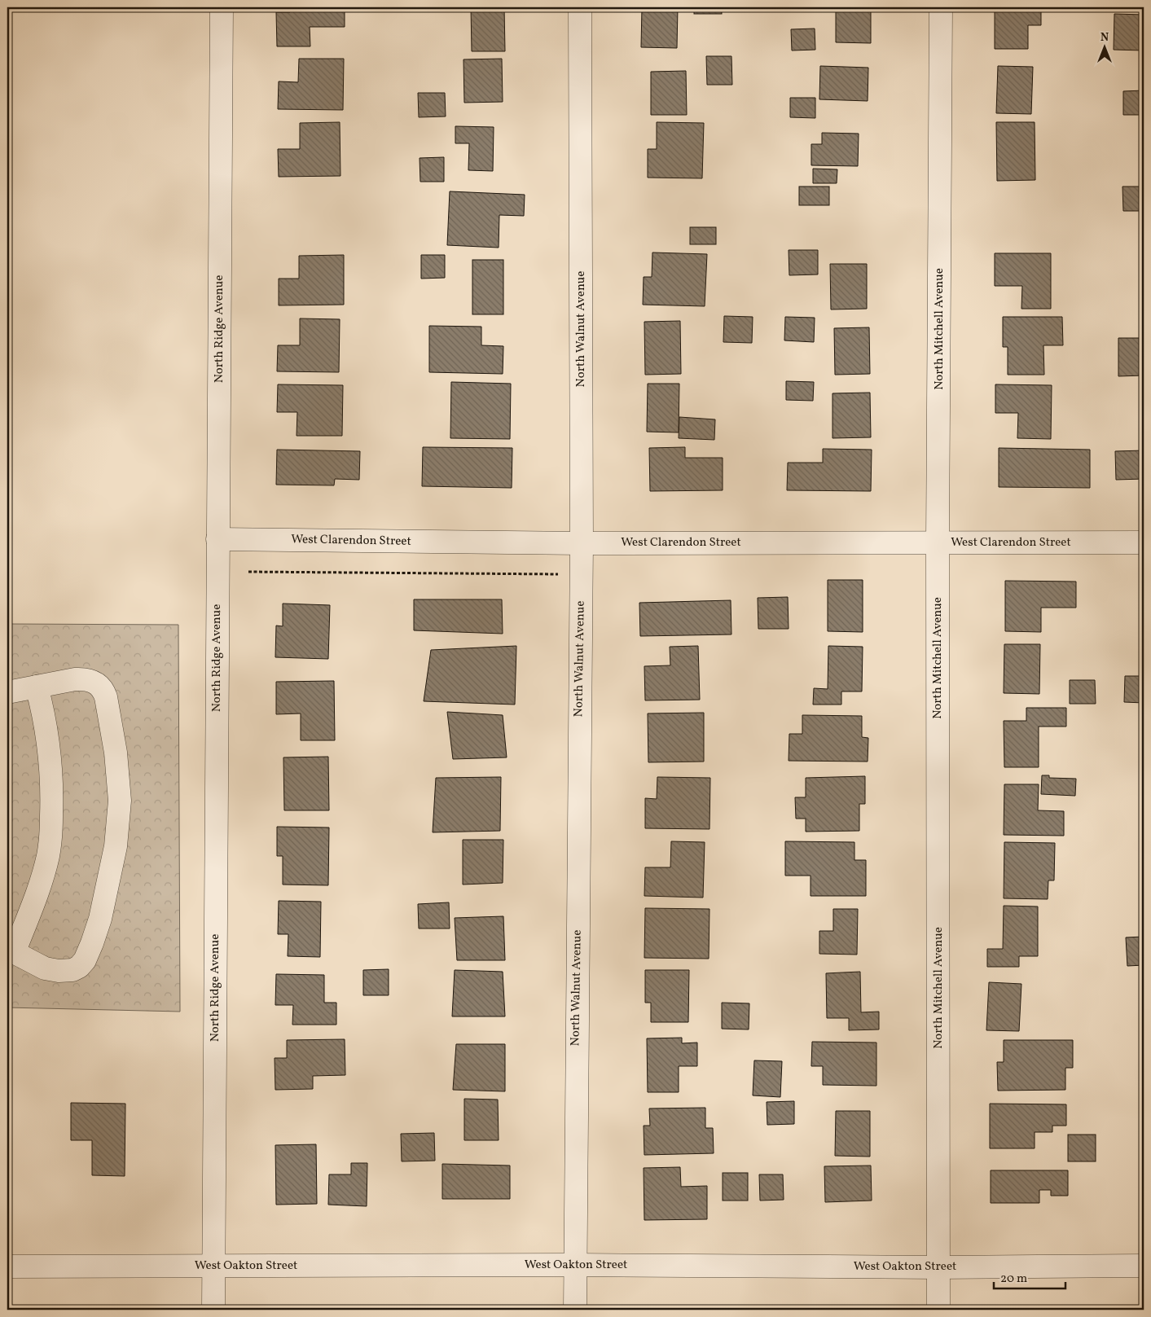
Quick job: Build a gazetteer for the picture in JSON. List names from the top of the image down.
{
  "streets": {
    "street": [
      "North Ridge Avenue",
      "North Walnut Avenue",
      "North Mitchell Avenue",
      "West Clarendon Street",
      "West Oakton Street"
    ]
  },
  "crossings": [
    ["North Ridge Avenue", "West Clarendon Street"],
    ["North Ridge Avenue", "West Oakton Street"],
    ["North Walnut Avenue", "West Clarendon Street"],
    ["North Walnut Avenue", "West Oakton Street"],
    ["North Mitchell Avenue", "West Clarendon Street"],
    ["North Mitchell Avenue", "West Oakton Street"]
  ],
  "scale_bar": "20 m",
  "north": "top"
}
